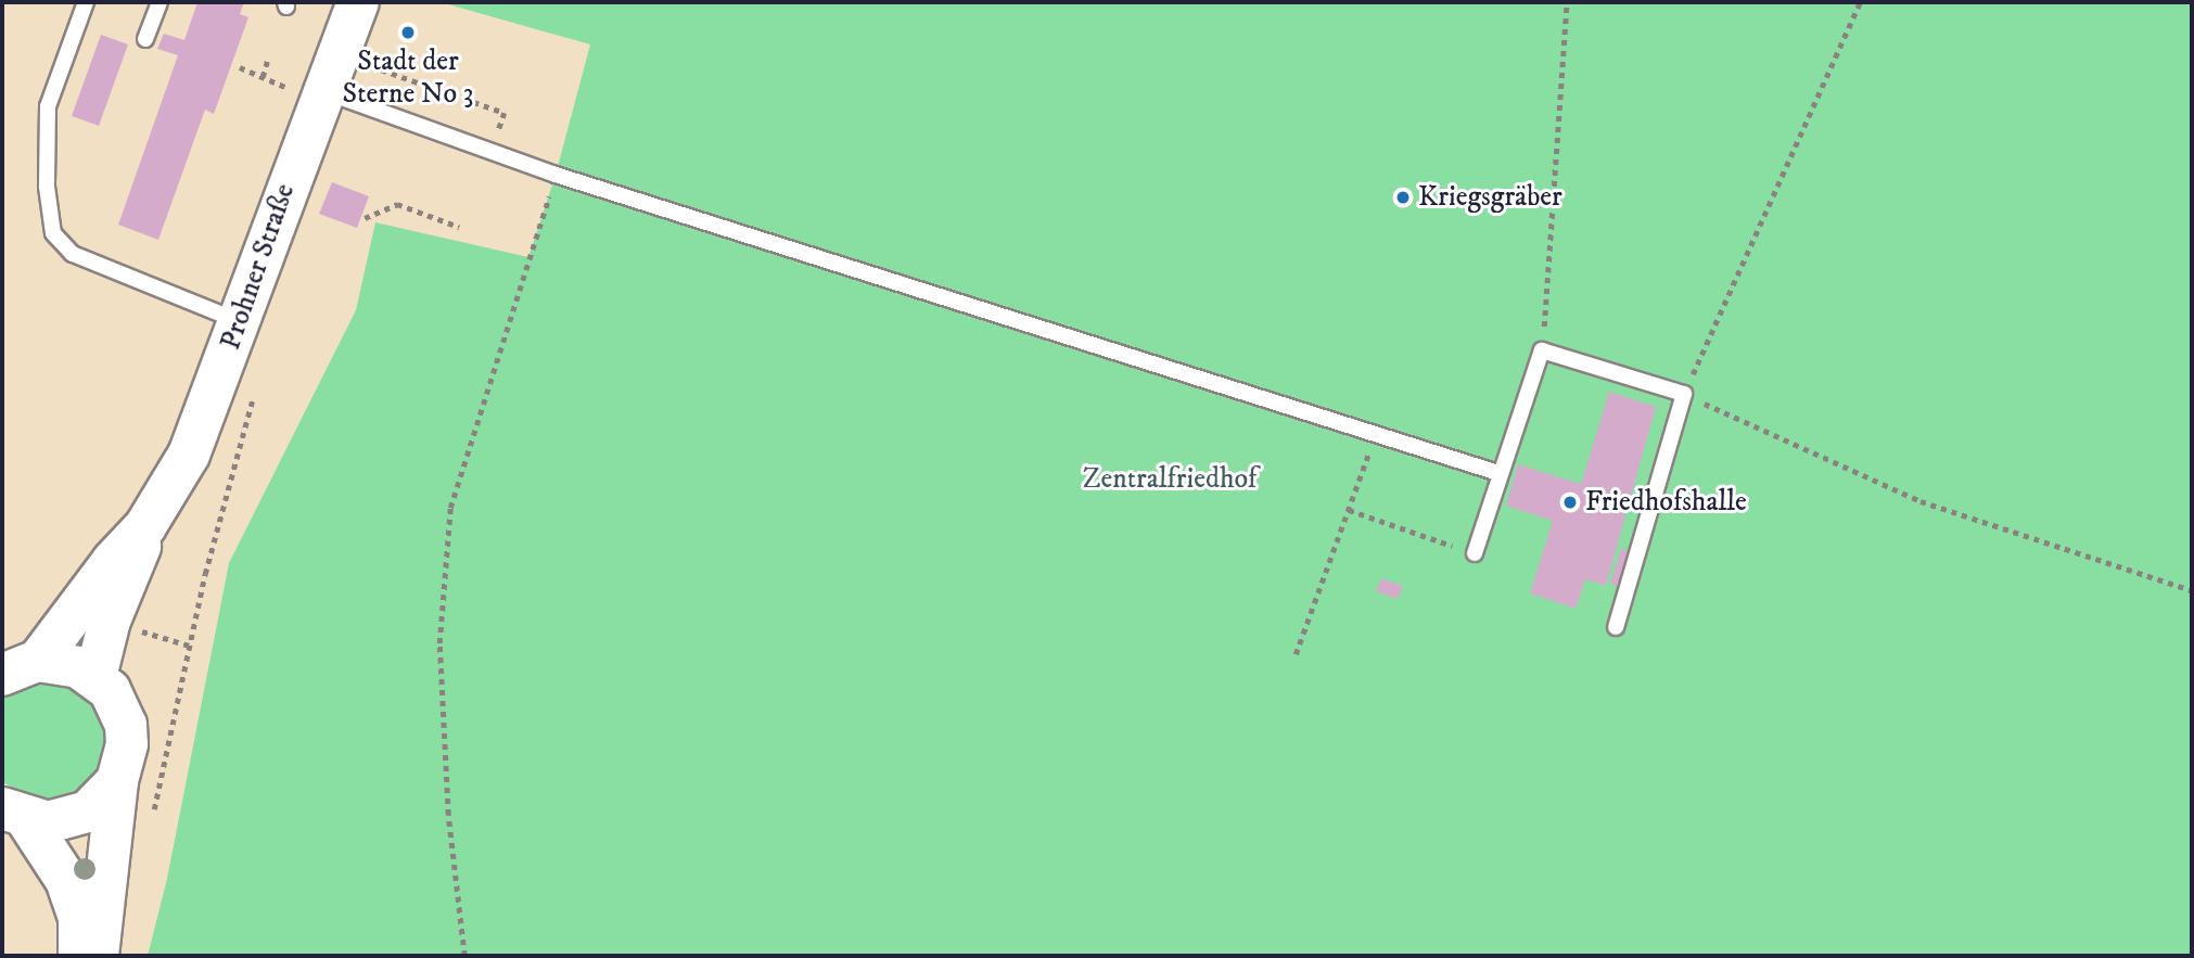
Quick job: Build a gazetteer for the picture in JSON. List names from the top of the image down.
{
  "streets": {
    "main road": ["Prohner Straße"]
  },
  "parks": ["Zentralfriedhof"],
  "places": ["Stadt der Sterne No 3", "Kriegsgräber", "Friedhofshalle"]
}
